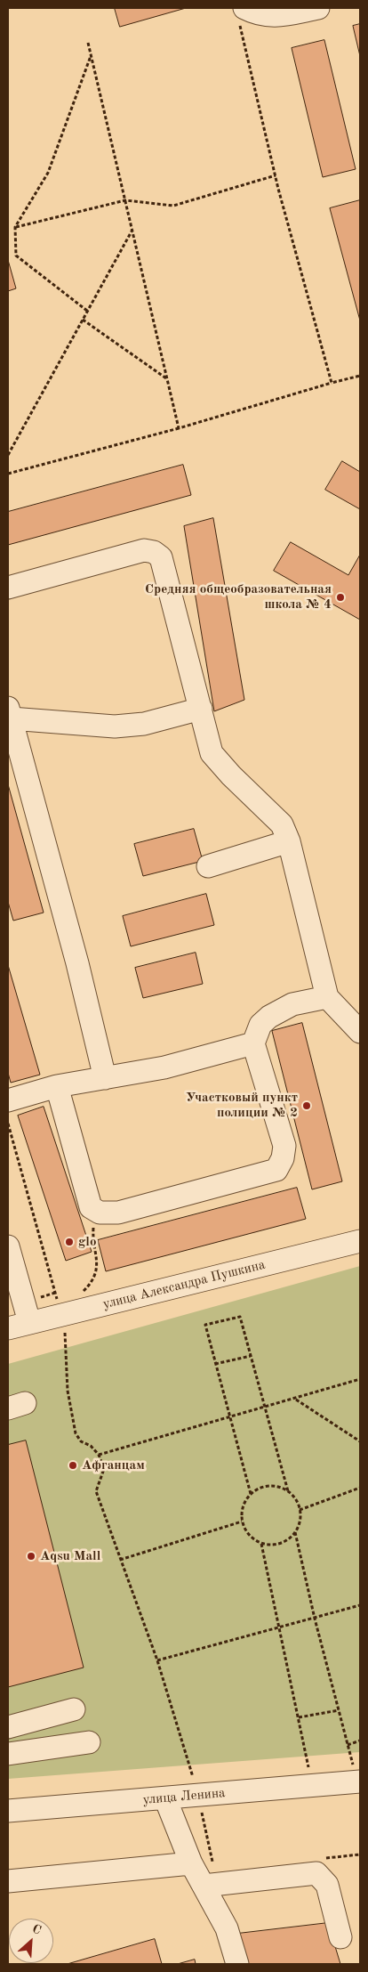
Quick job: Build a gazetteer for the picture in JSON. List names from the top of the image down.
{
  "streets": {
    "street": ["улица Александра Пушкина", "улица Ленина"]
  },
  "places": [
    "Средняя общеобразовательная школа № 4",
    "Участковый пункт полиции № 2",
    "glo",
    "Афганцам",
    "Аqsu Mall"
  ],
  "north": "top right"
}
